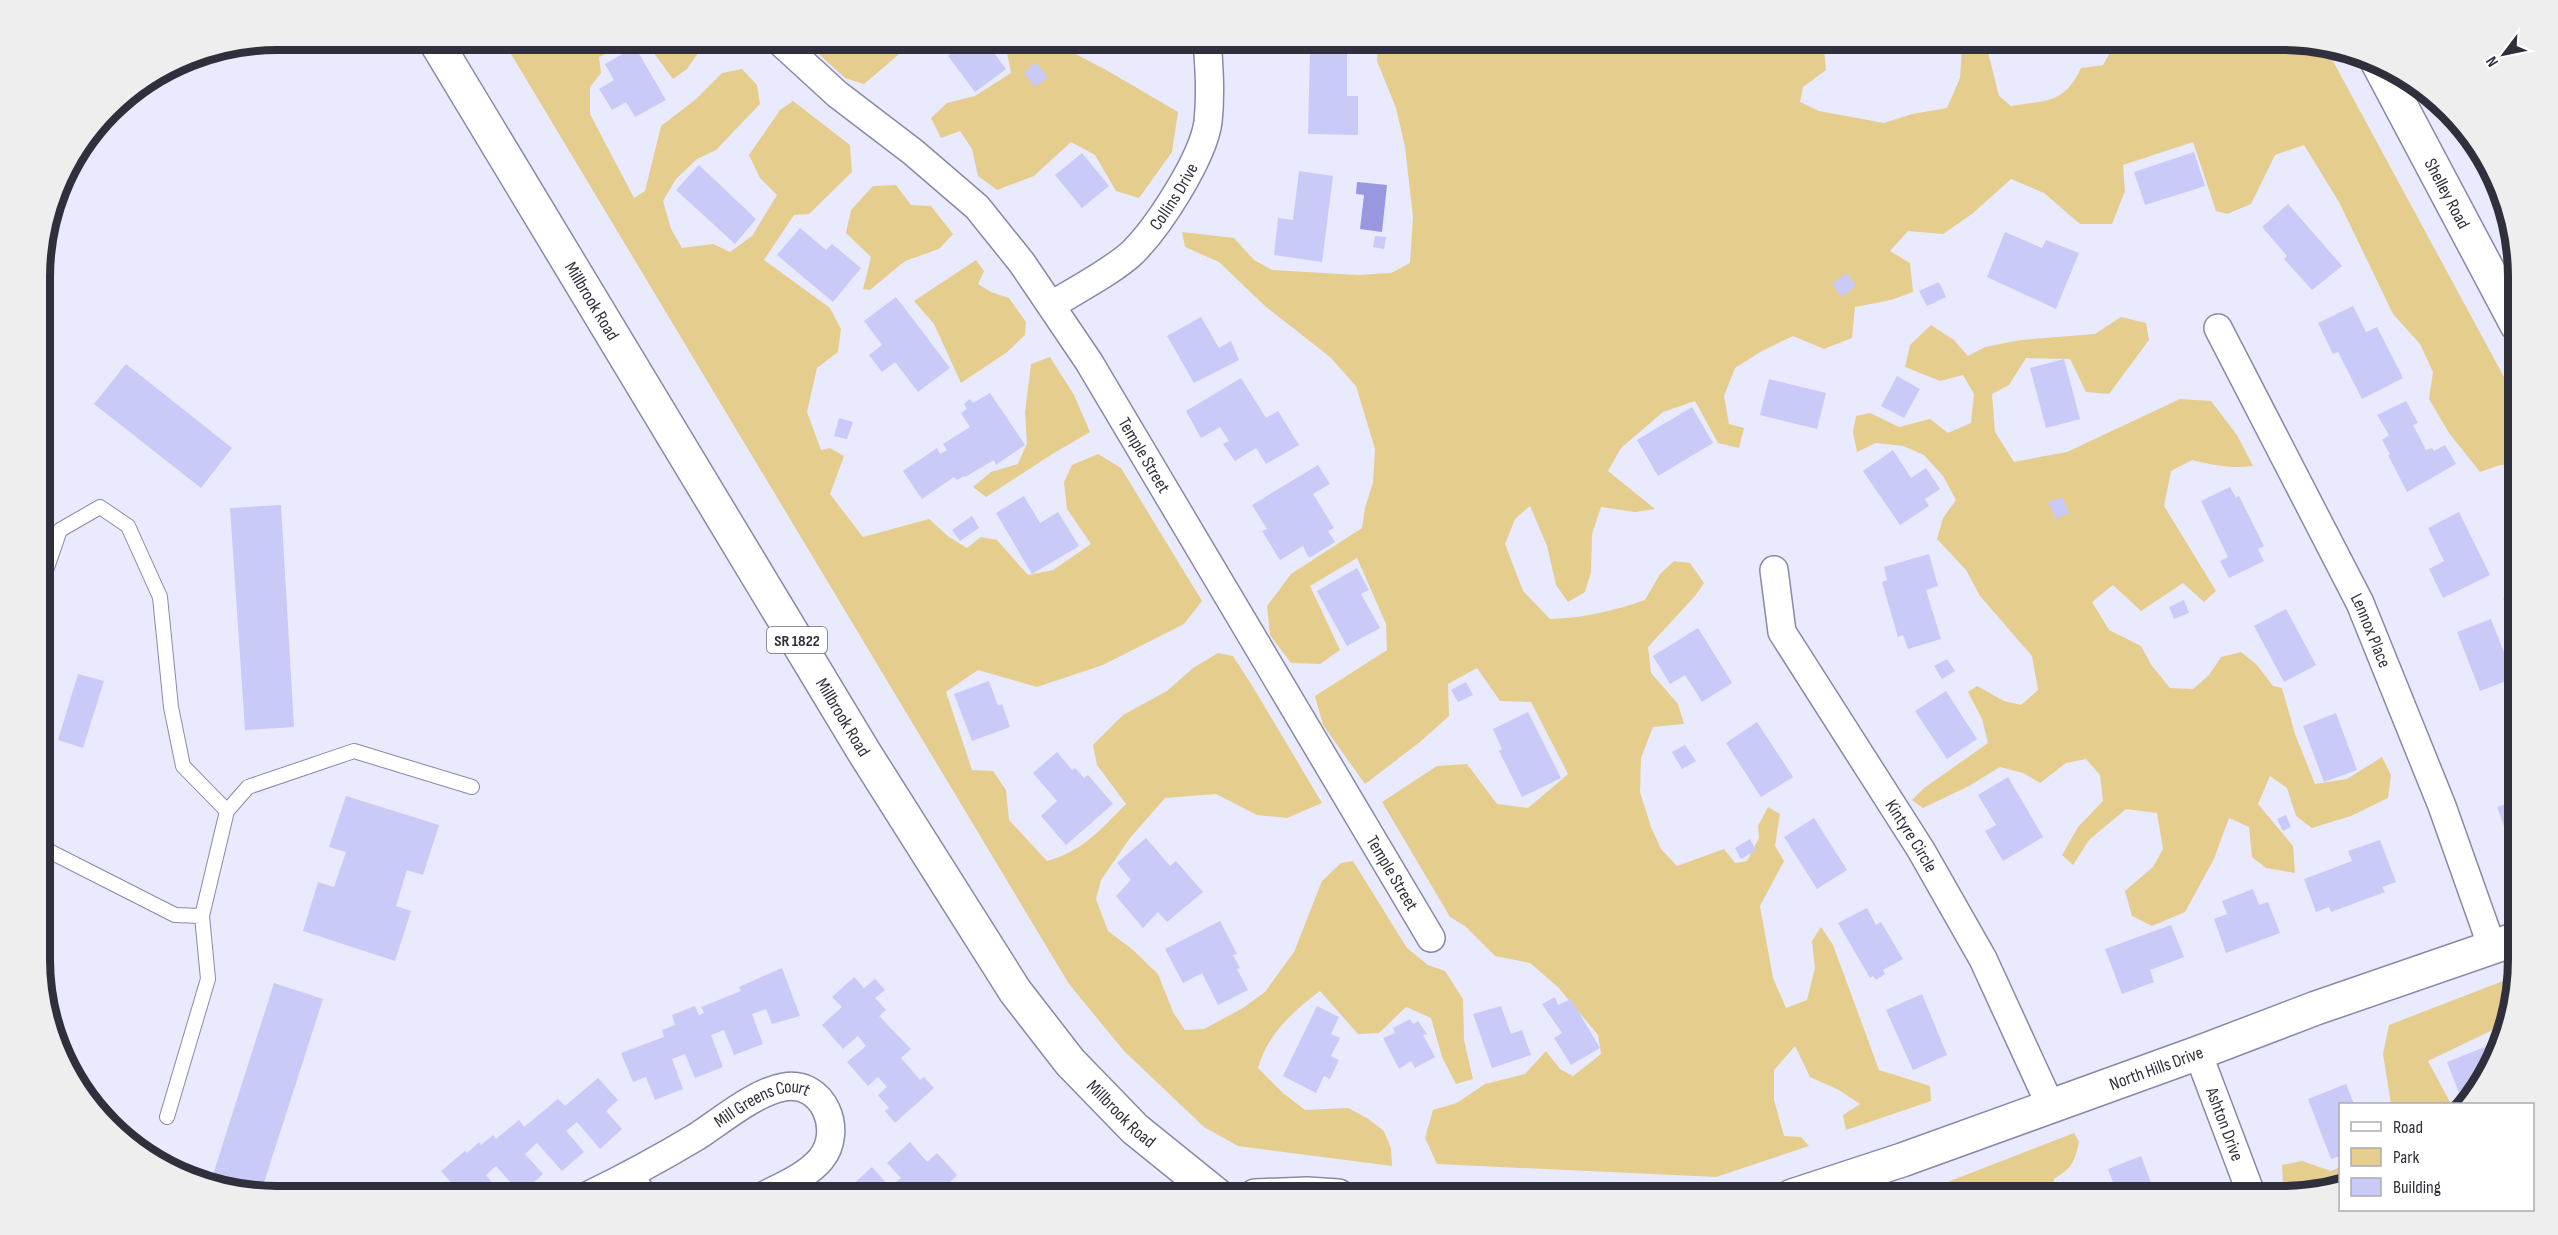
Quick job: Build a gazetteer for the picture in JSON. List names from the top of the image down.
{
  "streets": {
    "main road": [
      "Shelley Road",
      "Millbrook Road",
      "SR 1822",
      "North Hills Drive"
    ],
    "street": [
      "Collins Drive",
      "Temple Street",
      "Lennox Place",
      "Kintyre Circle",
      "Mill Greens Court",
      "Ashton Drive"
    ]
  },
  "crossings": [
    ["Collins Drive", "Temple Street"],
    ["Lennox Place", "North Hills Drive"],
    ["Kintyre Circle", "North Hills Drive"],
    ["North Hills Drive", "Ashton Drive"]
  ],
  "legend": ["Road", "Park", "Building"],
  "north": "bottom left"
}
